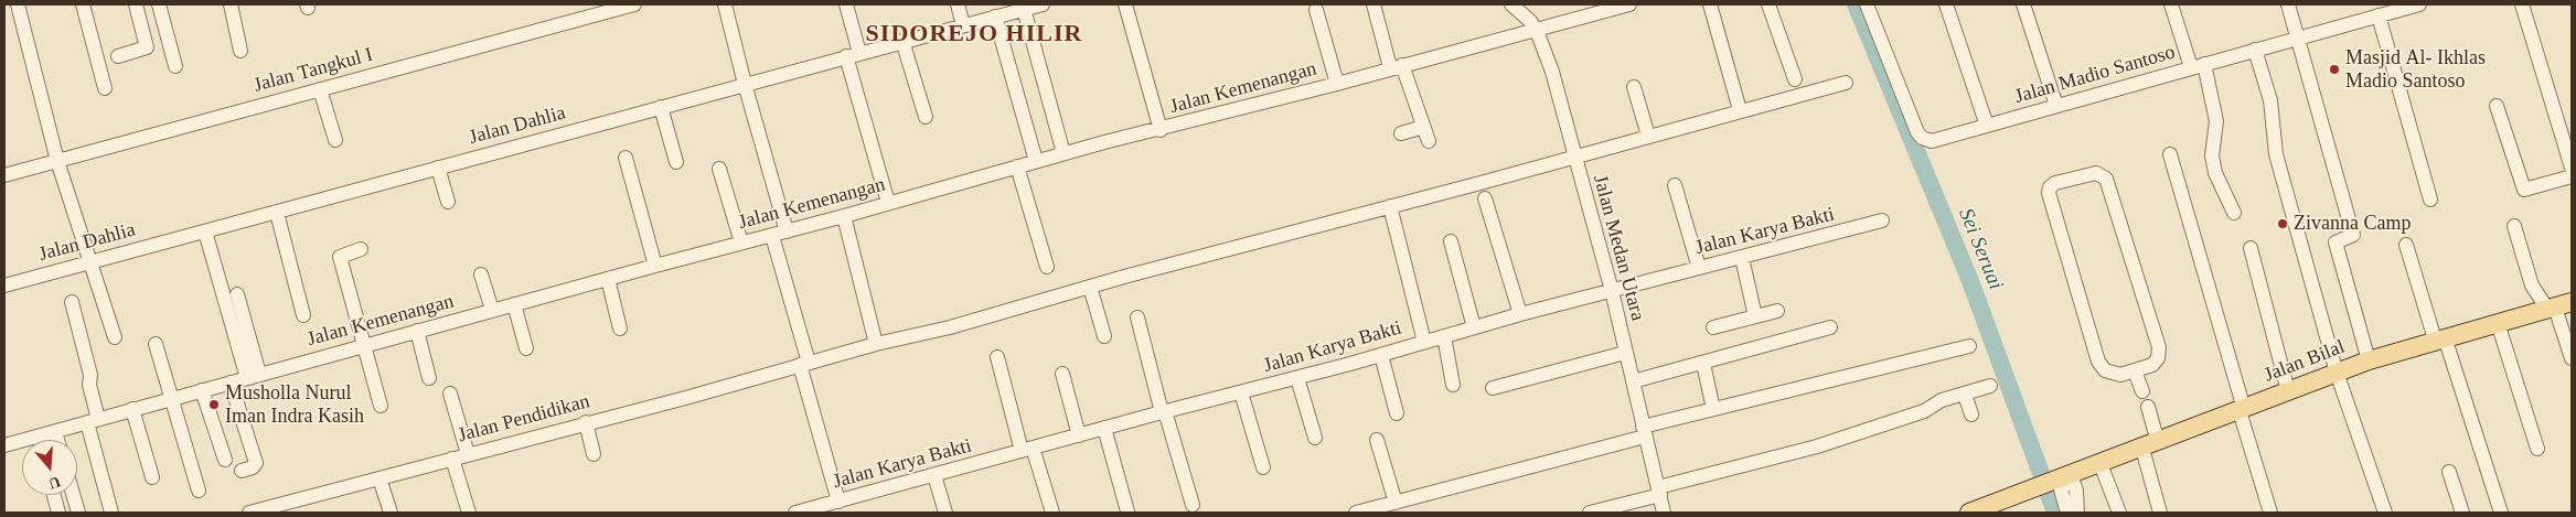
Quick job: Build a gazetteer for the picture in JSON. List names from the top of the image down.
{
  "streets": {
    "main road": ["Jalan Bilal"],
    "street": [
      "Jalan Tangkul I",
      "Jalan Madio Santoso",
      "Jalan Kemenangan",
      "Jalan Dahlia",
      "Jalan Karya Bakti",
      "Jalan Medan Utara",
      "Jalan Pendidikan"
    ]
  },
  "crossings": [
    ["Jalan Kemenangan", "Jalan Medan Utara"],
    ["Jalan Karya Bakti", "Jalan Medan Utara"]
  ],
  "districts": ["SIDOREJO HILIR"],
  "water": ["Sei Seruai"],
  "places": ["Masjid Al- Ikhlas Madio Santoso", "Zivanna Camp", "Musholla Nurul Iman Indra Kasih"],
  "north": "bottom"
}
